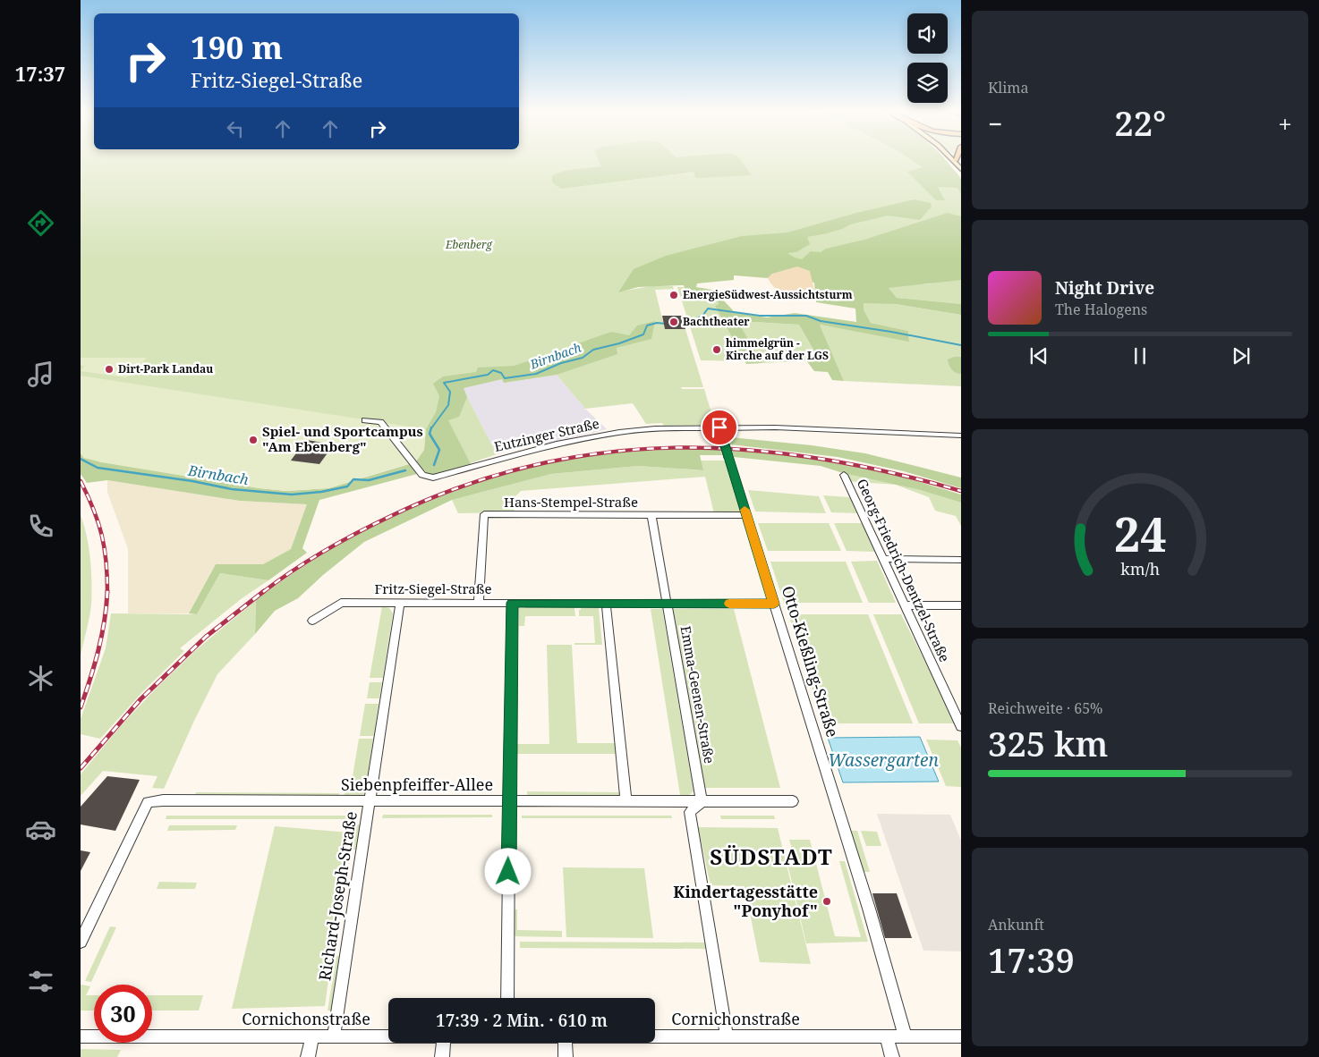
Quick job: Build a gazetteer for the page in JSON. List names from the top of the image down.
{
  "streets": {
    "street": [
      "Eutzinger Straße",
      "Hans-Stempel-Straße",
      "Georg-Friedrich-Dentzel-Straße",
      "Fritz-Siegel-Straße",
      "Otto-Kießling-Straße",
      "Emma-Geenen-Straße",
      "Siebenpfeiffer-Allee",
      "Richard-Joseph-Straße",
      "Cornichonstraße"
    ]
  },
  "crossings": [
    ["Eutzinger Straße", "Otto-Kießling-Straße"],
    ["Hans-Stempel-Straße", "Fritz-Siegel-Straße"],
    ["Hans-Stempel-Straße", "Otto-Kießling-Straße"],
    ["Hans-Stempel-Straße", "Emma-Geenen-Straße"],
    ["Fritz-Siegel-Straße", "Otto-Kießling-Straße"],
    ["Fritz-Siegel-Straße", "Emma-Geenen-Straße"],
    ["Fritz-Siegel-Straße", "Richard-Joseph-Straße"],
    ["Otto-Kießling-Straße", "Cornichonstraße"],
    ["Emma-Geenen-Straße", "Siebenpfeiffer-Allee"],
    ["Siebenpfeiffer-Allee", "Richard-Joseph-Straße"],
    ["Richard-Joseph-Straße", "Cornichonstraße"]
  ],
  "districts": ["SÜDSTADT"],
  "water": ["Birnbach", "Wassergarten"],
  "parks": ["Ebenberg"],
  "places": [
    "EnergieSüdwest-Aussichtsturm",
    "Bachtheater",
    "himmelgrün - Kirche auf der LGS",
    "Dirt-Park Landau",
    "Spiel- und Sportcampus \"Am Ebenberg\"",
    "Kindertagesstätte \"Ponyhof\""
  ],
  "page": {
    "tabs": "17:37",
    "tile": [
      "Klima",
      ["Reichweite · 65%", "325 km"],
      ["Ankunft", "17:39"]
    ],
    "turn": ["190 m", "Fritz-Siegel-Straße"],
    "heat": ["−", "22°", "+"],
    "song": ["Night Drive", "The Halogens"],
    "limit": "30",
    "trip": "17:39 · 2 Min. · 610 m",
    "gauge": ["24", "km/h"]
  }
}
